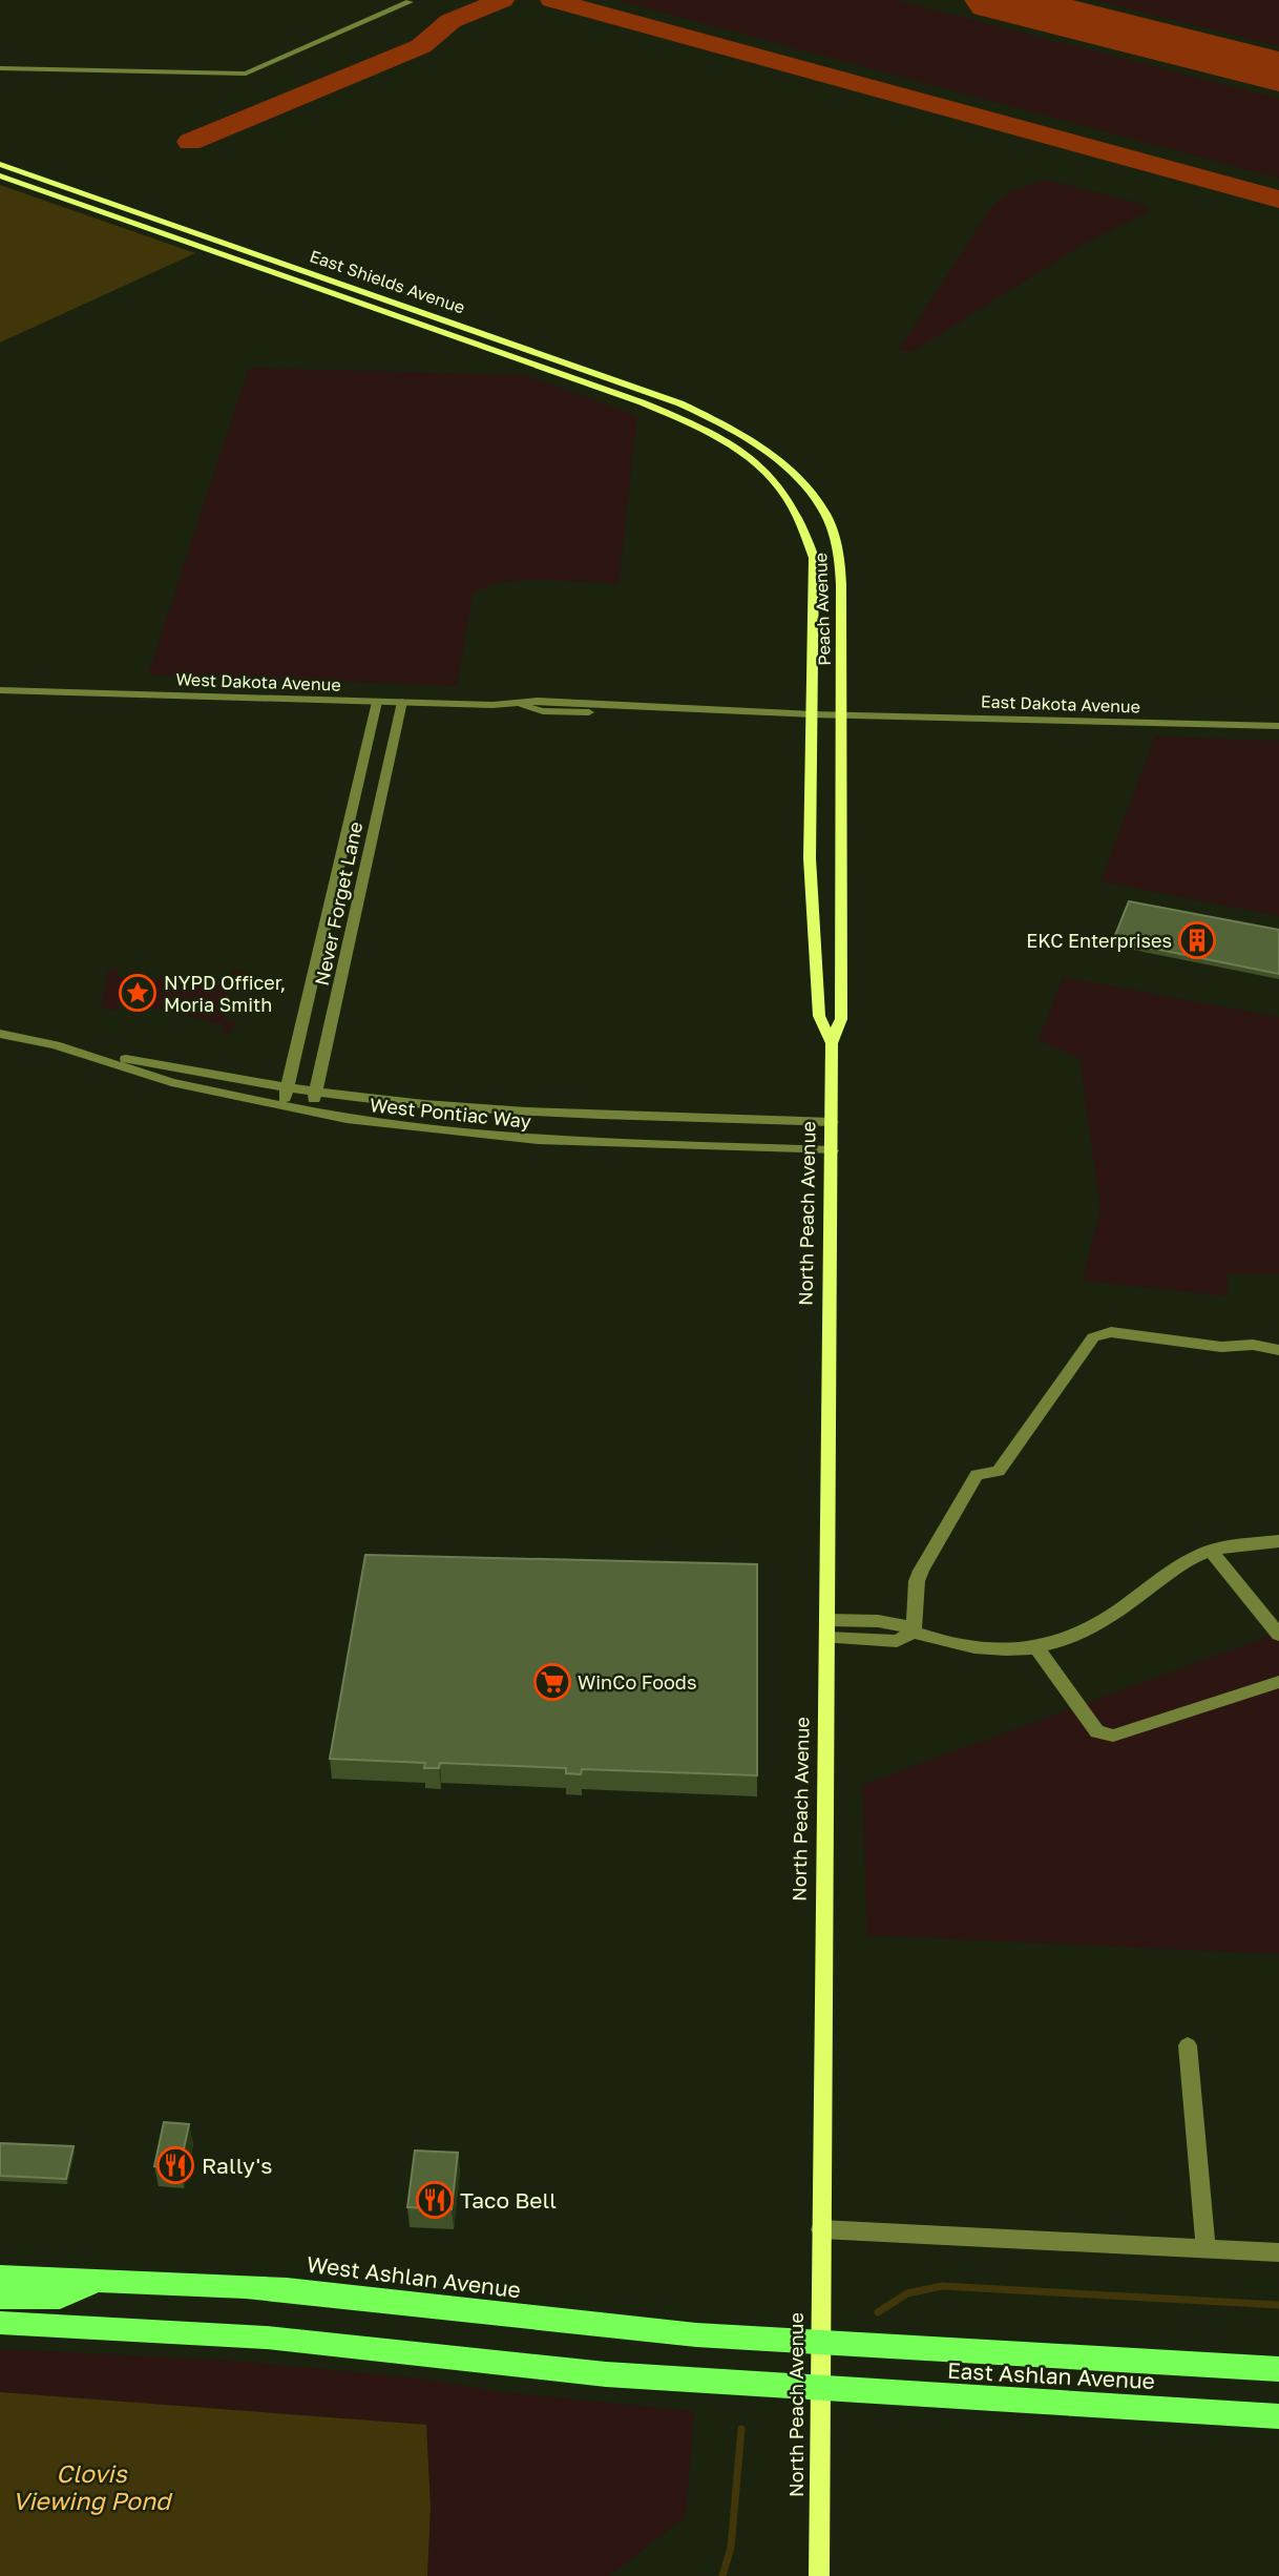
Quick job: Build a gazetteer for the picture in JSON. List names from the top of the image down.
{
  "streets": {
    "main road": [
      "East Shields Avenue",
      "Peach Avenue",
      "North Peach Avenue",
      "West Ashlan Avenue",
      "East Ashlan Avenue"
    ],
    "street": [
      "West Dakota Avenue",
      "East Dakota Avenue",
      "Never Forget Lane",
      "West Pontiac Way"
    ]
  },
  "crossings": [
    ["East Shields Avenue", "Peach Avenue"],
    ["Peach Avenue", "West Dakota Avenue"],
    ["Peach Avenue", "East Dakota Avenue"],
    ["Peach Avenue", "North Peach Avenue"],
    ["West Dakota Avenue", "East Dakota Avenue"],
    ["West Dakota Avenue", "Never Forget Lane"],
    ["West Dakota Avenue", "North Peach Avenue"],
    ["East Dakota Avenue", "North Peach Avenue"],
    ["Never Forget Lane", "West Pontiac Way"],
    ["West Pontiac Way", "North Peach Avenue"],
    ["North Peach Avenue", "West Ashlan Avenue"],
    ["North Peach Avenue", "East Ashlan Avenue"],
    ["West Ashlan Avenue", "East Ashlan Avenue"]
  ],
  "water": ["Clovis Viewing Pond"],
  "places": {
    "building": ["EKC Enterprises"],
    "place": ["NYPD Officer, Moria Smith"],
    "supermarket": ["WinCo Foods"],
    "restaurant": ["Rally's", "Taco Bell"]
  }
}
